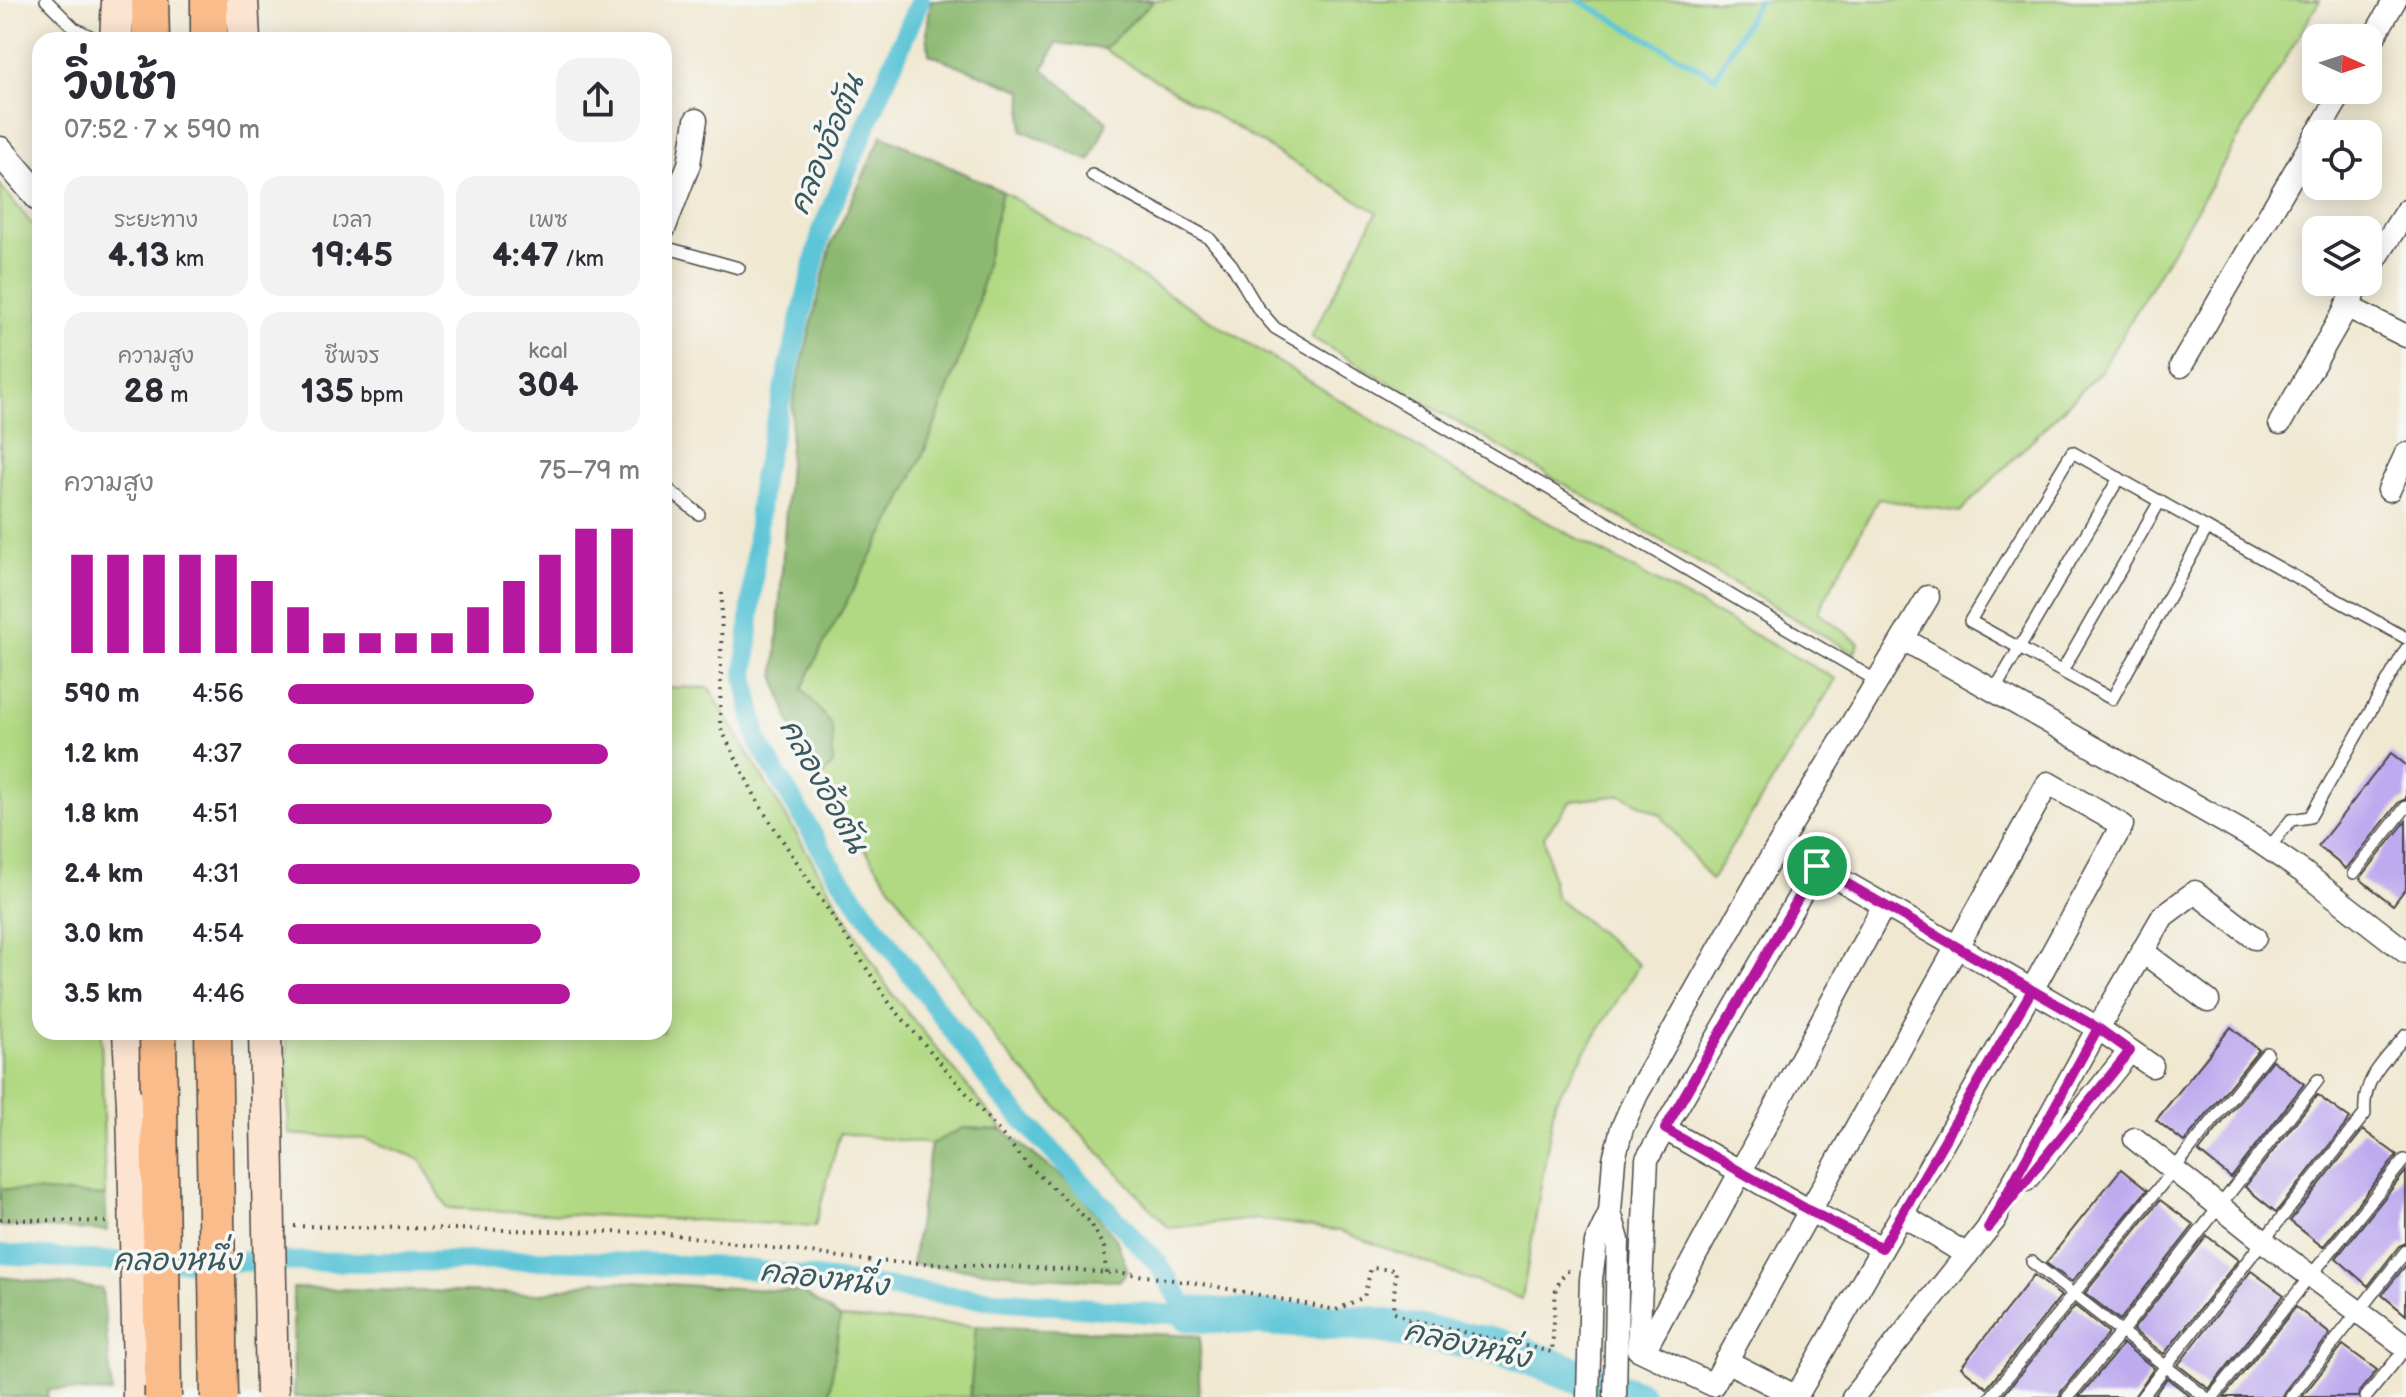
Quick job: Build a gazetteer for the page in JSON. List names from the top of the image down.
{
  "water": ["คลองอ้อตัน", "คลองหนึ่ง"],
  "north": "right",
  "page": {
    "heading": ["วิ่งเช้า", "07:52 · 7 × 590 m"],
    "stats": [
      ["ระยะทาง", "4.13 km"],
      ["เวลา", "19:45"],
      ["เพซ", "4:47 /km"],
      ["ความสูง", "28 m"],
      ["ชีพจร", "135 bpm"],
      ["kcal", "304"]
    ],
    "chart": ["ความสูง", "75–79 m"],
    "list": [
      {
        "name": "590 m",
        "note": "4:56"
      },
      {
        "name": "1.2 km",
        "note": "4:37"
      },
      {
        "name": "1.8 km",
        "note": "4:51"
      },
      {
        "name": "2.4 km",
        "note": "4:31"
      },
      {
        "name": "3.0 km",
        "note": "4:54"
      },
      {
        "name": "3.5 km",
        "note": "4:46"
      }
    ]
  }
}
